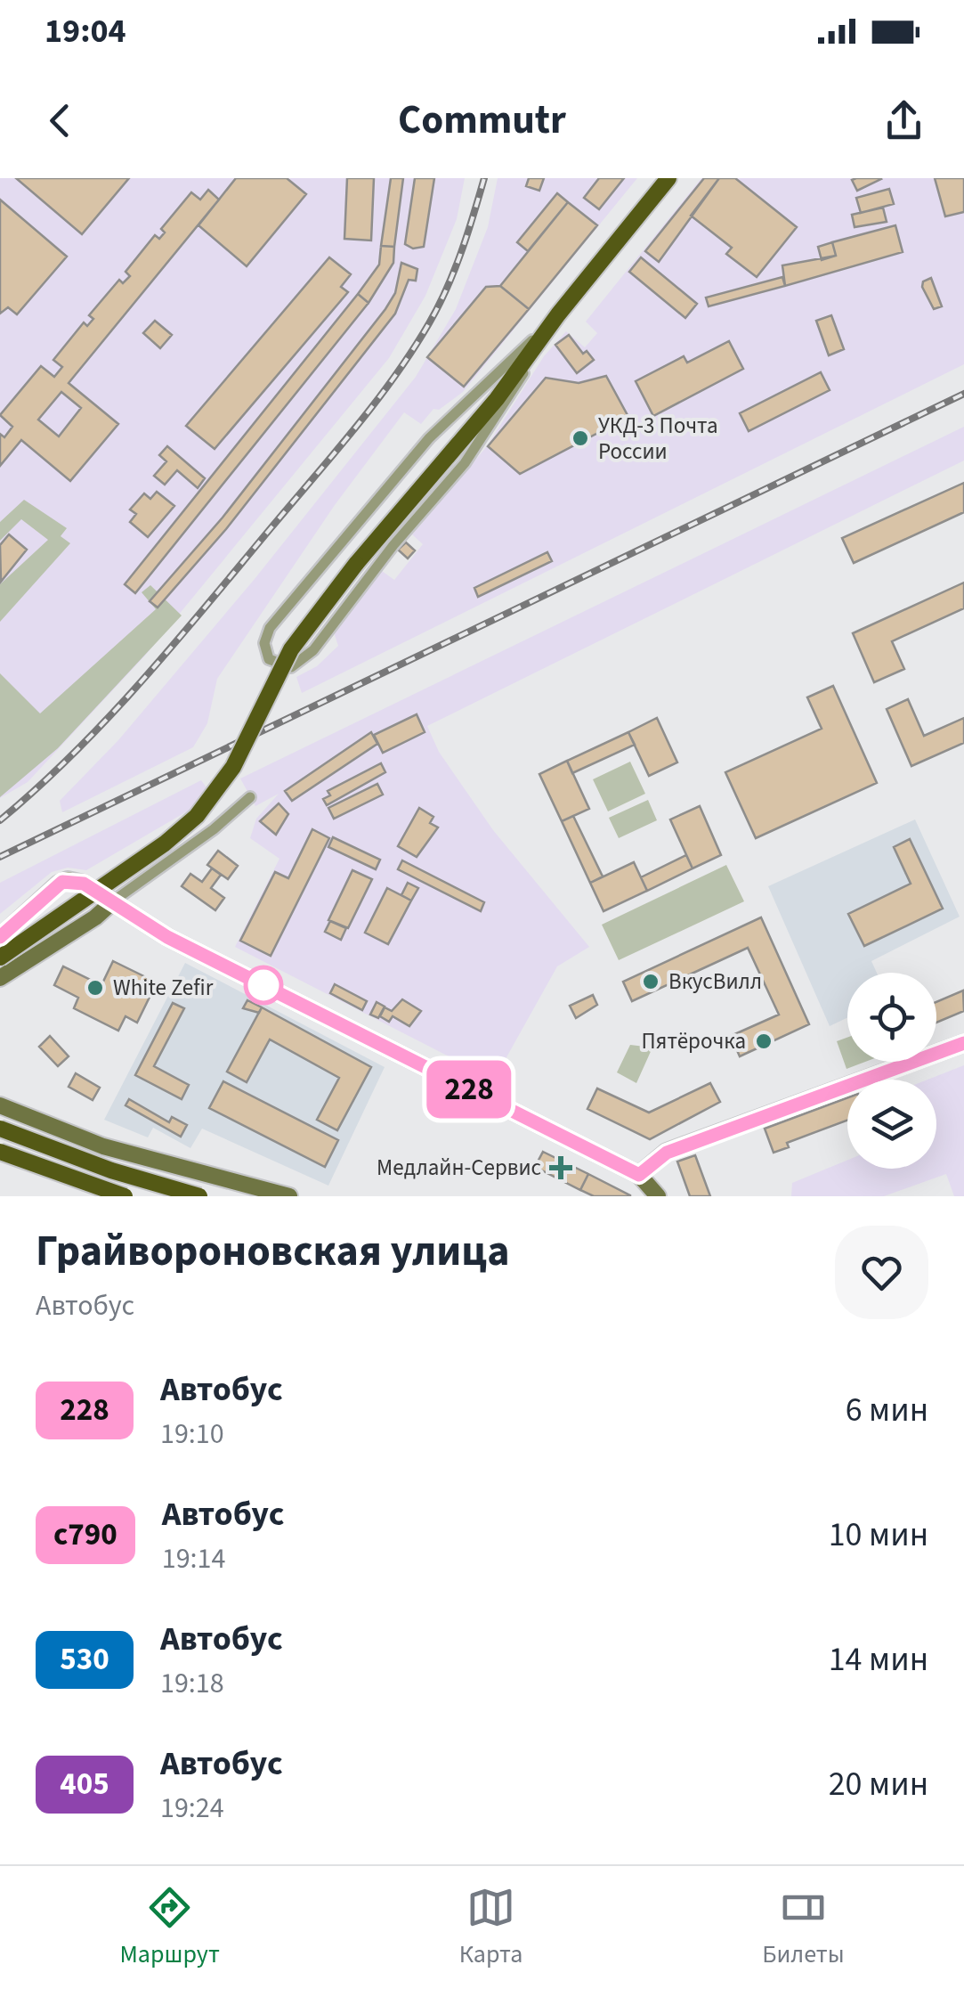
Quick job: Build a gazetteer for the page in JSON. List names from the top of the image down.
{
  "places": {
    "other": [
      "УКД-3 Почта России",
      "ВкусВилл",
      "White Zefir",
      "Пятёрочка"
    ],
    "health": ["Медлайн-Сервис"]
  },
  "lines": ["bus line 228"],
  "page": {
    "status": "19:04",
    "header": "Commutr",
    "on_map": "228",
    "heading": ["Грайвороновская улица", "Автобус"],
    "list": [
      {
        "mark": "228",
        "name": "Автобус",
        "note": "19:10",
        "value": "6 мин"
      },
      {
        "mark": "с790",
        "name": "Автобус",
        "note": "19:14",
        "value": "10 мин"
      },
      {
        "mark": "530",
        "name": "Автобус",
        "note": "19:18",
        "value": "14 мин"
      },
      {
        "mark": "405",
        "name": "Автобус",
        "note": "19:24",
        "value": "20 мин"
      }
    ],
    "tabs": ["Маршрут", "Карта", "Билеты"]
  }
}
